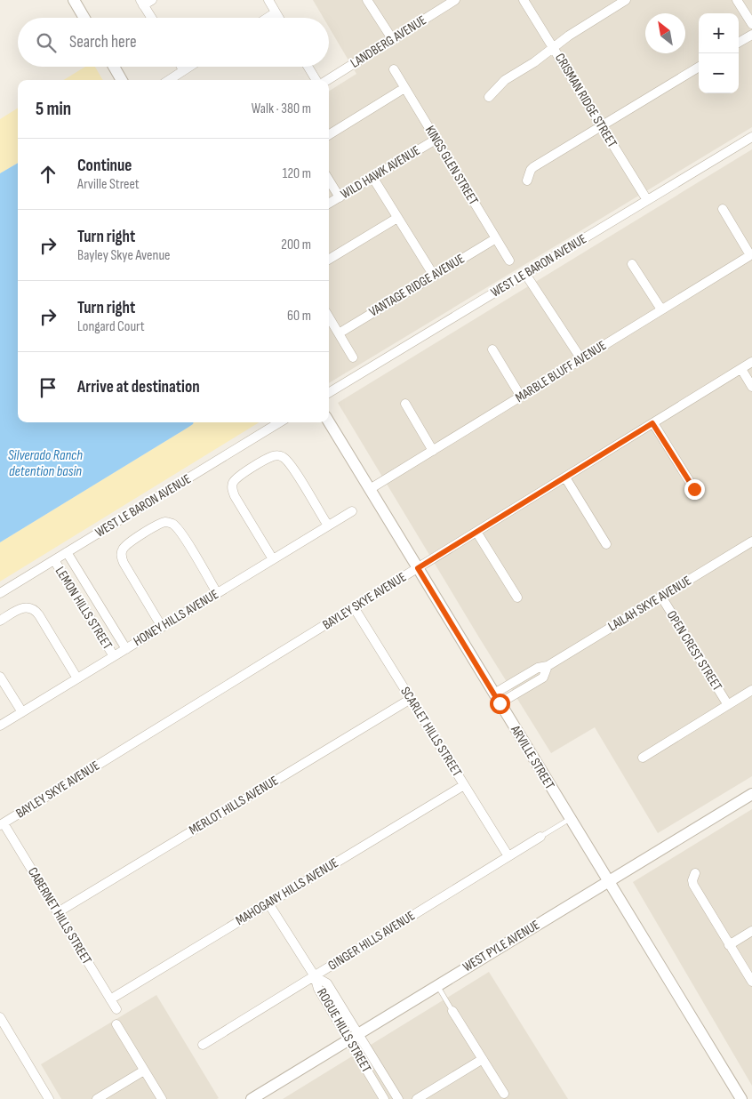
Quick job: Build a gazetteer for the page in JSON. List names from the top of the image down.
{
  "streets": {
    "street": [
      "LANDBERG AVENUE",
      "CRISMAN RIDGE STREET",
      "KINGS GLEN STREET",
      "WILD HAWK AVENUE",
      "WEST LE BARON AVENUE",
      "VANTAGE RIDGE AVENUE",
      "MARBLE BLUFF AVENUE",
      "BAYLEY SKYE AVENUE",
      "LAILAH SKYE AVENUE",
      "LEMON HILLS STREET",
      "HONEY HILLS AVENUE",
      "OPEN CREST STREET",
      "SCARLET HILLS STREET",
      "ARVILLE STREET",
      "MERLOT HILLS AVENUE",
      "MAHOGANY HILLS AVENUE",
      "CABERNET HILLS STREET",
      "GINGER HILLS AVENUE",
      "WEST PYLE AVENUE",
      "ROGUE HILLS STREET"
    ]
  },
  "crossings": [
    ["CRISMAN RIDGE STREET", "WEST LE BARON AVENUE"],
    ["KINGS GLEN STREET", "WILD HAWK AVENUE"],
    ["KINGS GLEN STREET", "VANTAGE RIDGE AVENUE"],
    ["WEST LE BARON AVENUE", "LEMON HILLS STREET"],
    ["MARBLE BLUFF AVENUE", "ARVILLE STREET"],
    ["BAYLEY SKYE AVENUE", "SCARLET HILLS STREET"],
    ["BAYLEY SKYE AVENUE", "ARVILLE STREET"],
    ["BAYLEY SKYE AVENUE", "CABERNET HILLS STREET"],
    ["LAILAH SKYE AVENUE", "OPEN CREST STREET"],
    ["LAILAH SKYE AVENUE", "ARVILLE STREET"],
    ["LEMON HILLS STREET", "HONEY HILLS AVENUE"],
    ["SCARLET HILLS STREET", "MERLOT HILLS AVENUE"],
    ["SCARLET HILLS STREET", "MAHOGANY HILLS AVENUE"],
    ["SCARLET HILLS STREET", "GINGER HILLS AVENUE"],
    ["ARVILLE STREET", "WEST PYLE AVENUE"],
    ["MERLOT HILLS AVENUE", "CABERNET HILLS STREET"],
    ["MAHOGANY HILLS AVENUE", "CABERNET HILLS STREET"],
    ["MAHOGANY HILLS AVENUE", "ROGUE HILLS STREET"],
    ["GINGER HILLS AVENUE", "ROGUE HILLS STREET"],
    ["WEST PYLE AVENUE", "ROGUE HILLS STREET"]
  ],
  "water": ["Silverado Ranch detention basin"],
  "north": "top left",
  "page": {
    "map_buttons": ["+", "−"],
    "search": "Search here",
    "heading": ["5 min", "Walk · 380 m"],
    "list": [
      ["Continue", "Arville Street", "120 m"],
      ["Turn right", "Bayley Skye Avenue", "200 m"],
      ["Turn right", "Longard Court", "60 m"],
      "Arrive at destination"
    ]
  }
}
